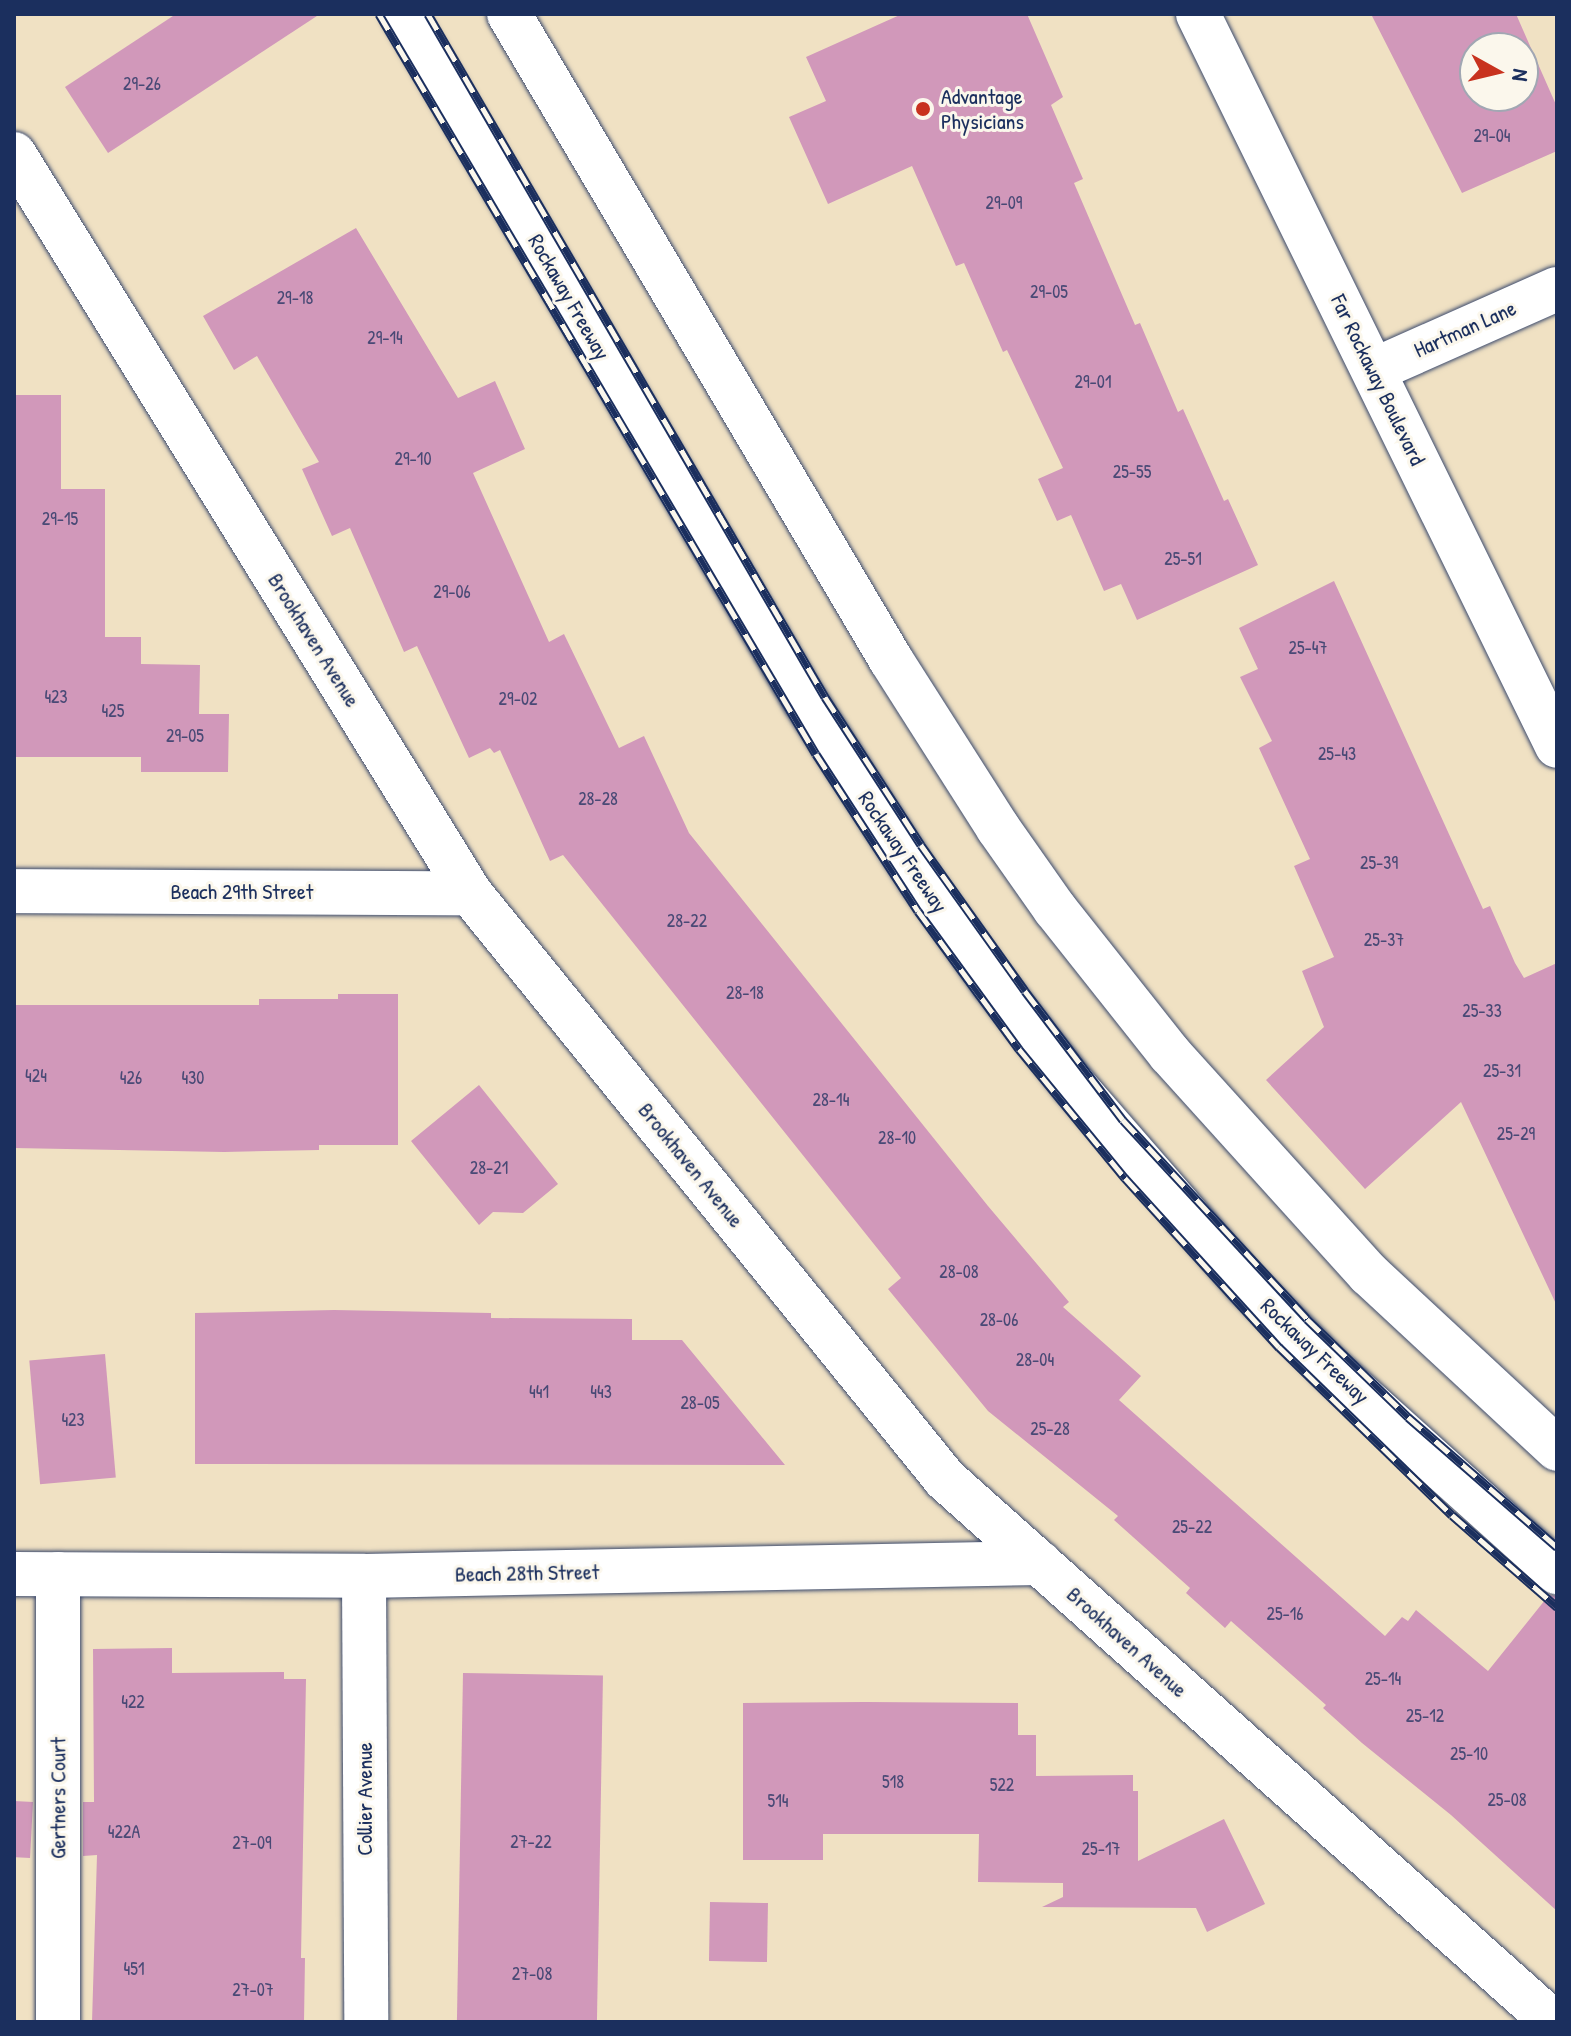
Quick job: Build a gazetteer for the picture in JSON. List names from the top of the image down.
{
  "streets": {
    "street": [
      "Rockaway Freeway",
      "Hartman Lane",
      "Far Rockaway Boulevard",
      "Brookhaven Avenue",
      "Beach 29th Street",
      "Beach 28th Street",
      "Gertners Court",
      "Collier Avenue"
    ]
  },
  "crossings": [
    ["Hartman Lane", "Far Rockaway Boulevard"],
    ["Brookhaven Avenue", "Beach 29th Street"],
    ["Brookhaven Avenue", "Beach 28th Street"],
    ["Beach 28th Street", "Gertners Court"],
    ["Beach 28th Street", "Collier Avenue"]
  ],
  "places": ["Advantage Physicians"],
  "house_numbers": [
    "29-26",
    "29-04",
    "29-09",
    "29-05",
    "29-18",
    "29-14",
    "29-01",
    "29-10",
    "25-55",
    "29-15",
    "25-51",
    "29-06",
    "25-47",
    "423",
    "29-02",
    "425",
    "29-05",
    "25-43",
    "28-28",
    "25-39",
    "28-22",
    "25-37",
    "28-18",
    "25-33",
    "25-31",
    "424",
    "426",
    "430",
    "28-14",
    "25-29",
    "28-10",
    "28-21",
    "28-08",
    "28-06",
    "28-04",
    "441",
    "443",
    "28-05",
    "423",
    "25-28",
    "25-22",
    "25-16",
    "25-14",
    "422",
    "25-12",
    "25-10",
    "518",
    "522",
    "25-08",
    "514",
    "422A",
    "27-22",
    "27-09",
    "25-17",
    "451",
    "27-08",
    "27-07"
  ],
  "north": "right"
}
